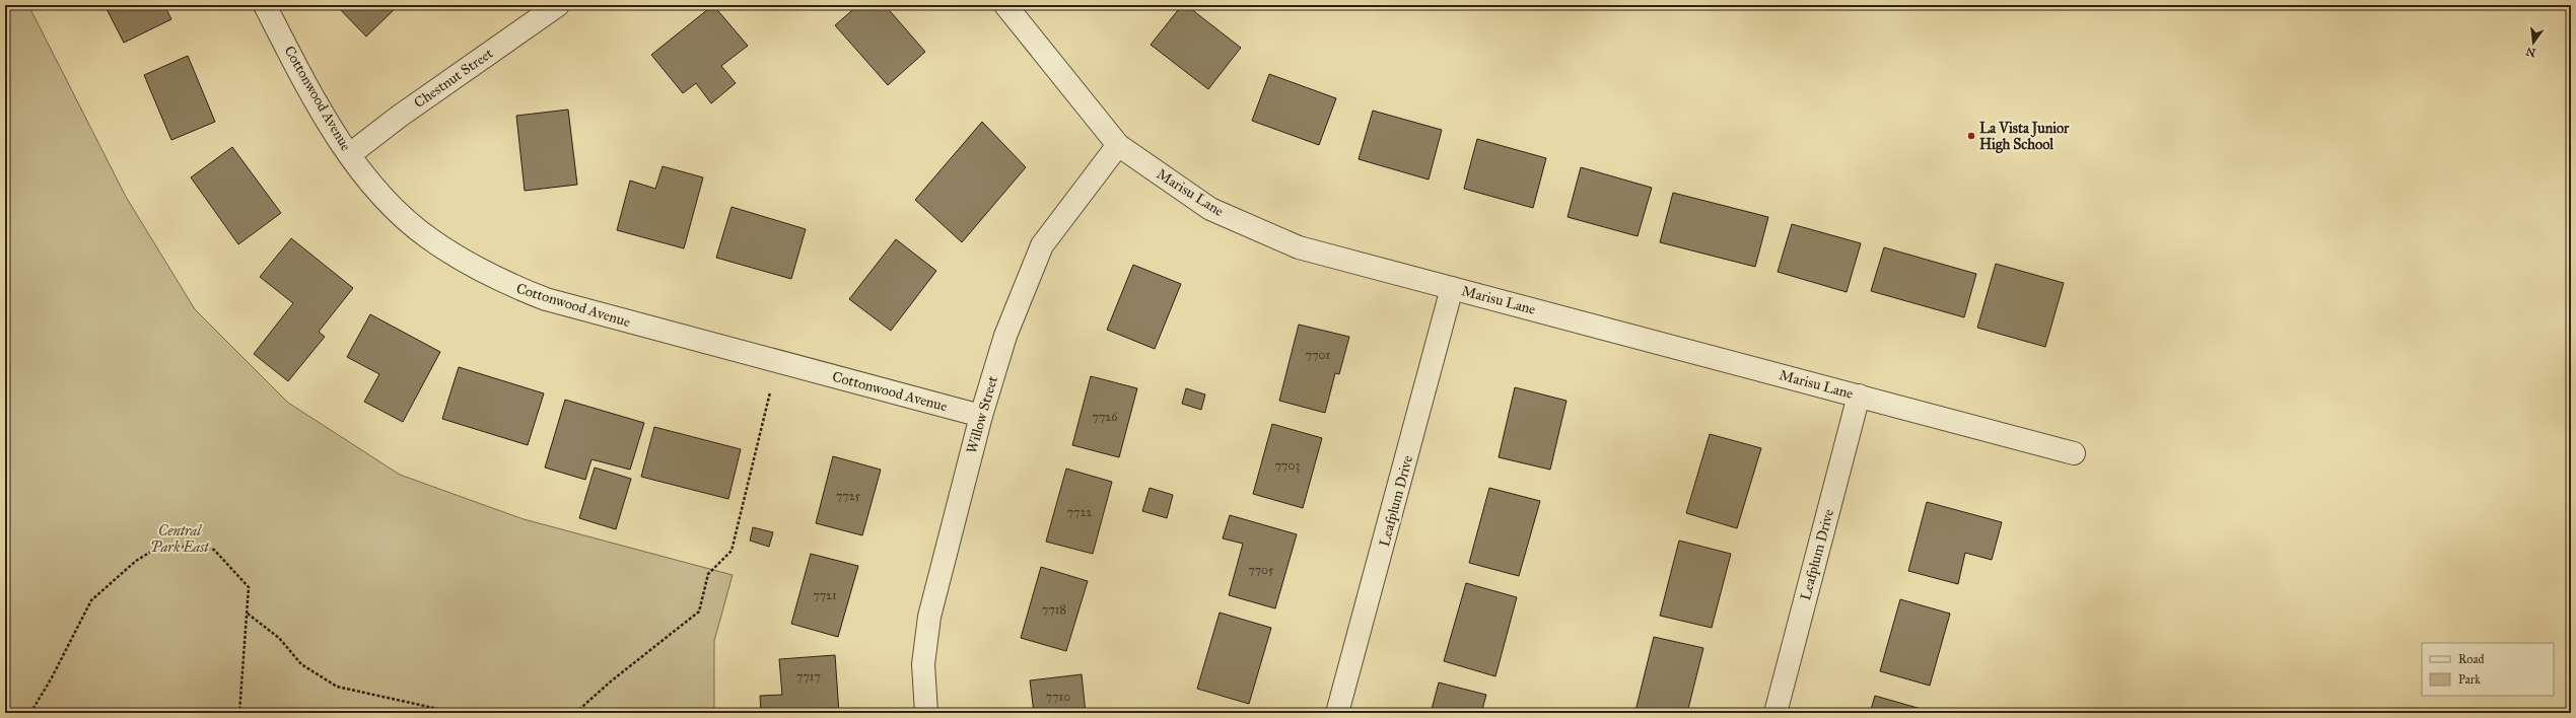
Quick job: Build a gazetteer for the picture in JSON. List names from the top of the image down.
{
  "streets": {
    "street": [
      "Chestnut Street",
      "Cottonwood Avenue",
      "Marisu Lane",
      "Willow Street",
      "Leafplum Drive"
    ]
  },
  "crossings": [
    ["Chestnut Street", "Cottonwood Avenue"],
    ["Cottonwood Avenue", "Willow Street"],
    ["Marisu Lane", "Willow Street"],
    ["Marisu Lane", "Leafplum Drive"]
  ],
  "parks": ["Central Park East"],
  "places": ["La Vista Junior High School"],
  "house_numbers": [
    "7701",
    "7726",
    "7703",
    "7725",
    "7722",
    "7705",
    "7721",
    "7718",
    "7717",
    "7710"
  ],
  "legend": ["Road", "Park"],
  "north": "bottom"
}
